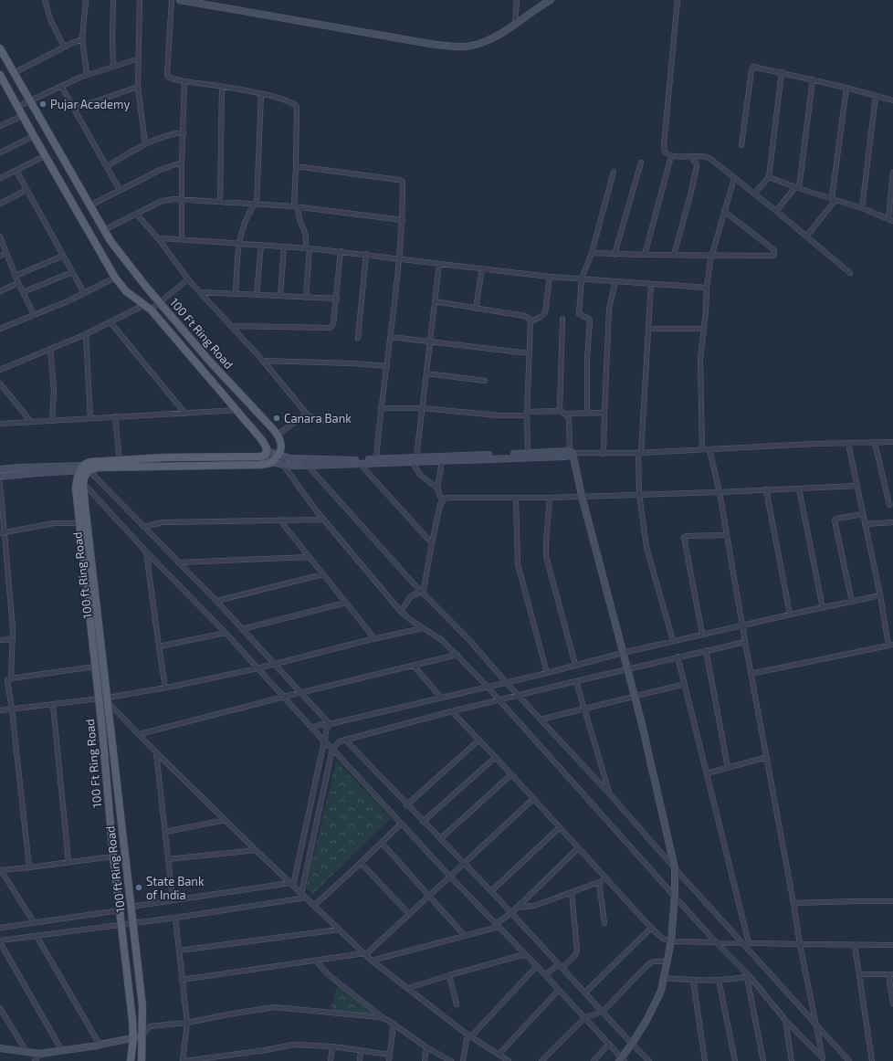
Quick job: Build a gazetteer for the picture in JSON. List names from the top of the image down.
{
  "streets": {
    "main road": ["100 Ft Ring Road", "100 ft Ring Road"]
  },
  "places": ["Pujar Academy", "Canara Bank", "State Bank of India"]
}
